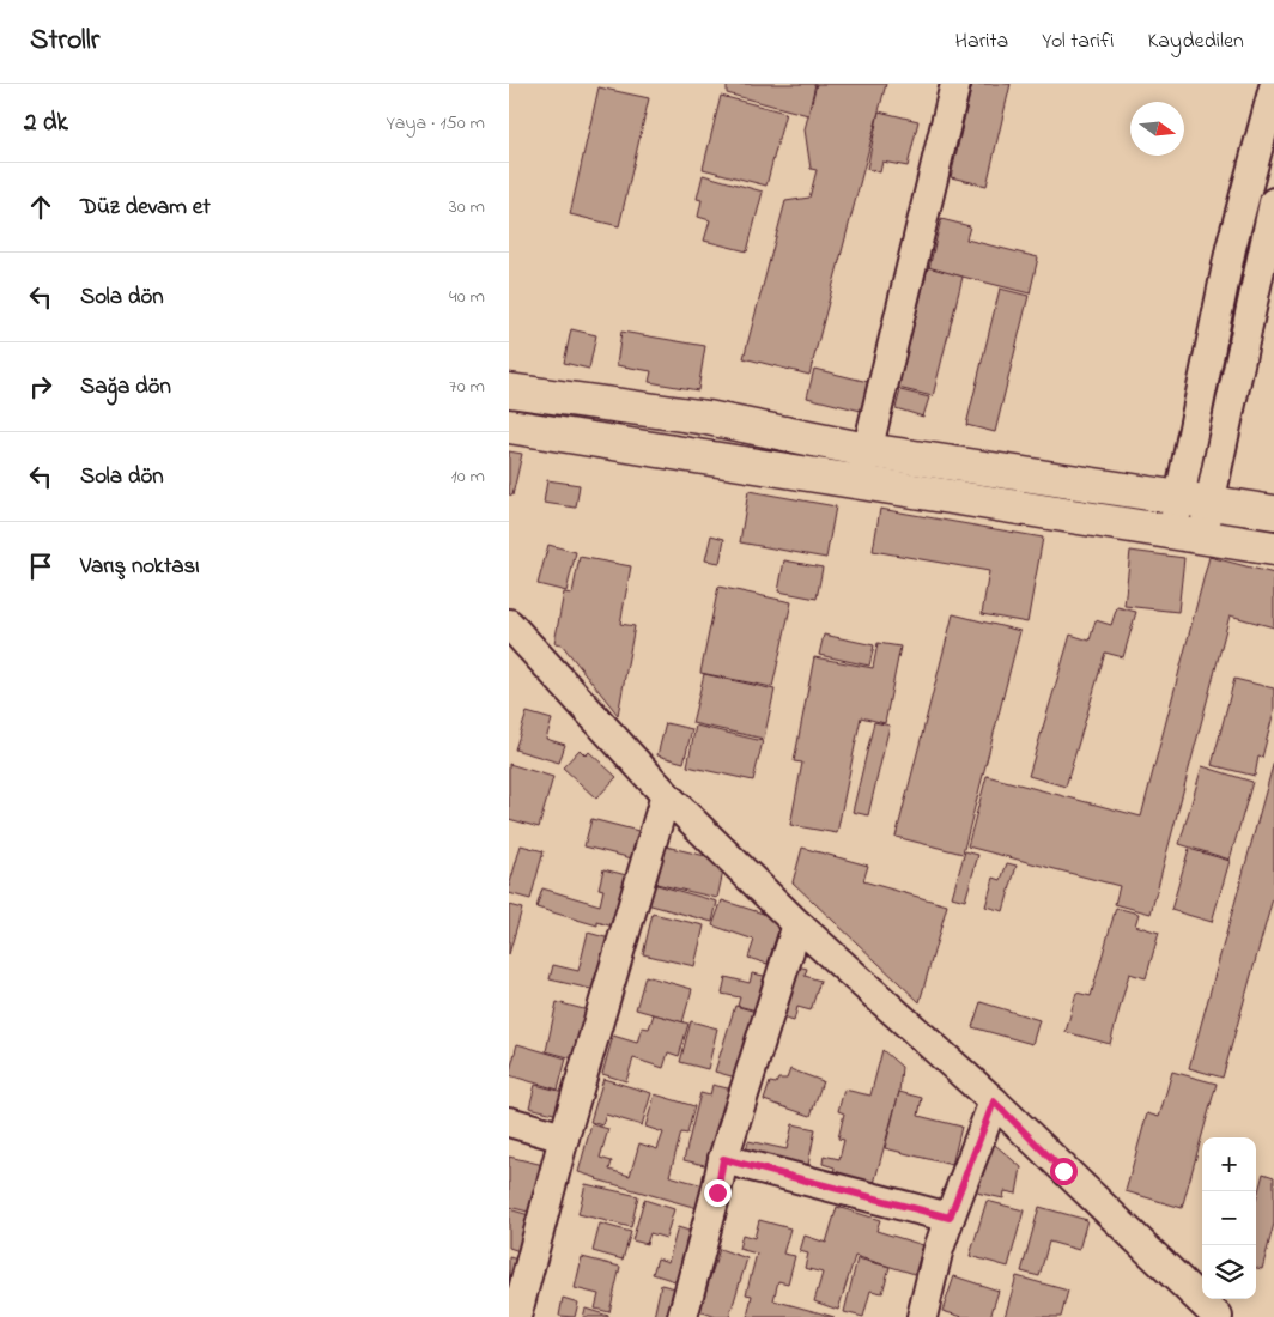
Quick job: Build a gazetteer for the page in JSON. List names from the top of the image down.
{
  "north": "right",
  "page": {
    "header": "Strollr",
    "nav": ["Harita", "Yol tarifi", "Kaydedilen"],
    "heading": ["2 dk", "Yaya · 150 m"],
    "list": [
      ["Düz devam et", "30 m"],
      ["Sola dön", "40 m"],
      ["Sağa dön", "70 m"],
      ["Sola dön", "10 m"],
      "Varış noktası"
    ],
    "map_buttons": ["+", "−"]
  }
}
